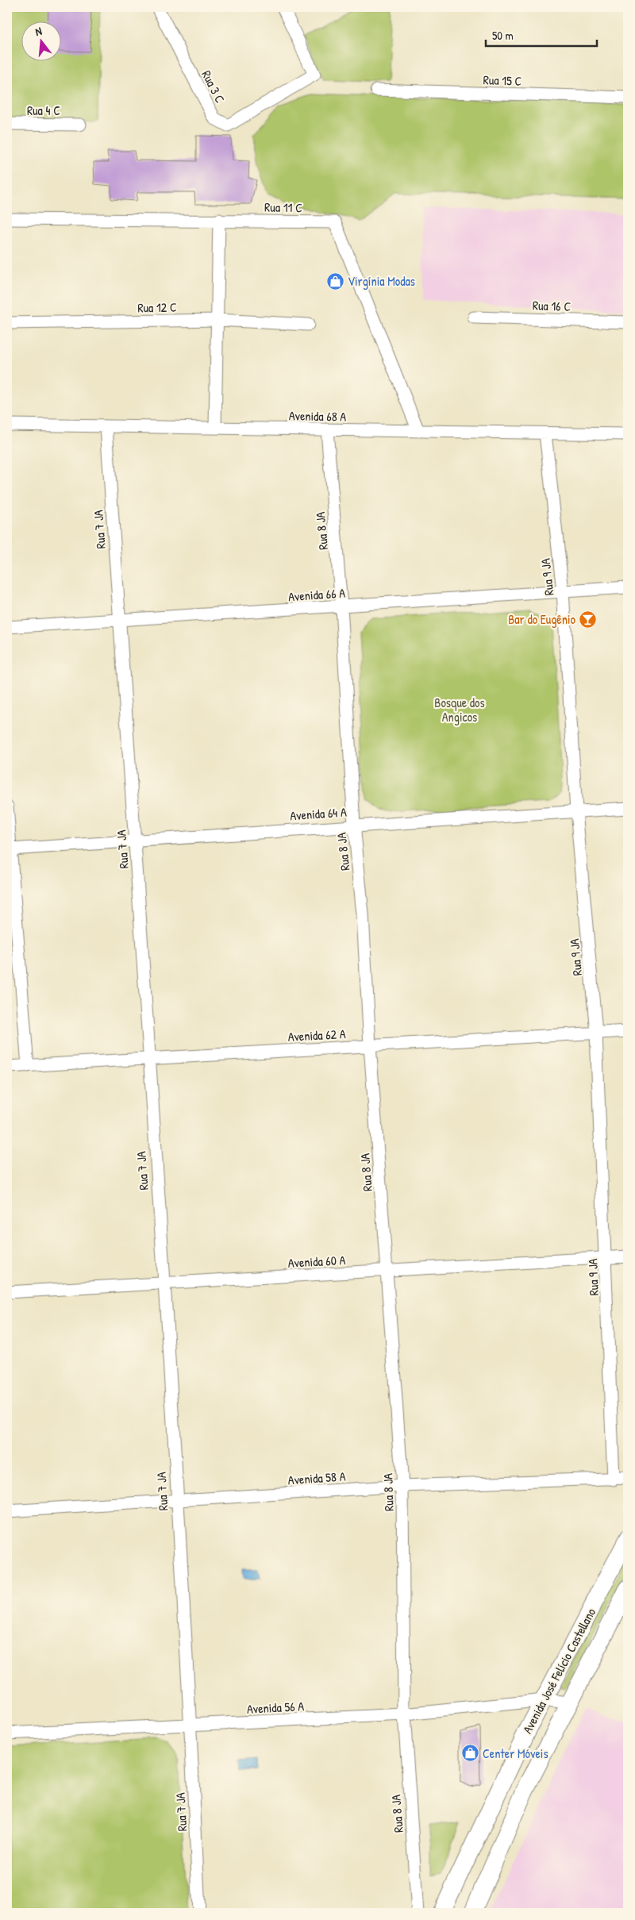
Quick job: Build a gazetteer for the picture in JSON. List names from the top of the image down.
{
  "streets": {
    "main road": ["Avenida José Felício Castellano"],
    "street": [
      "Rua 15 C",
      "Rua 3 C",
      "Rua 4 C",
      "Rua 11 C",
      "Rua 16 C",
      "Rua 12 C",
      "Avenida 68 A",
      "Rua 7 JA",
      "Rua 8 JA",
      "Rua 9 JA",
      "Avenida 66 A",
      "Avenida 64 A",
      "Avenida 62 A",
      "Avenida 60 A",
      "Avenida 58 A",
      "Avenida 56 A"
    ]
  },
  "crossings": [
    ["Rua 11 C", "Avenida 68 A"],
    ["Avenida 68 A", "Rua 7 JA"],
    ["Avenida 68 A", "Rua 8 JA"],
    ["Avenida 68 A", "Rua 9 JA"],
    ["Rua 7 JA", "Avenida 66 A"],
    ["Rua 7 JA", "Avenida 64 A"],
    ["Rua 7 JA", "Avenida 62 A"],
    ["Rua 7 JA", "Avenida 60 A"],
    ["Rua 7 JA", "Avenida 58 A"],
    ["Rua 7 JA", "Avenida 56 A"],
    ["Rua 8 JA", "Avenida 66 A"],
    ["Rua 8 JA", "Avenida 64 A"],
    ["Rua 8 JA", "Avenida 62 A"],
    ["Rua 8 JA", "Avenida 60 A"],
    ["Rua 8 JA", "Avenida 58 A"],
    ["Rua 8 JA", "Avenida 56 A"],
    ["Rua 9 JA", "Avenida 66 A"],
    ["Rua 9 JA", "Avenida 64 A"],
    ["Rua 9 JA", "Avenida 62 A"],
    ["Rua 9 JA", "Avenida 60 A"],
    ["Rua 9 JA", "Avenida 58 A"],
    ["Avenida José Felício Castellano", "Avenida 56 A"]
  ],
  "parks": ["Bosque dos Angicos"],
  "places": {
    "shop": ["Virgínia Modas", "Center Móveis"],
    "bar": ["Bar do Eugênio"]
  },
  "scale_bar": "50 m",
  "north": "top"
}
